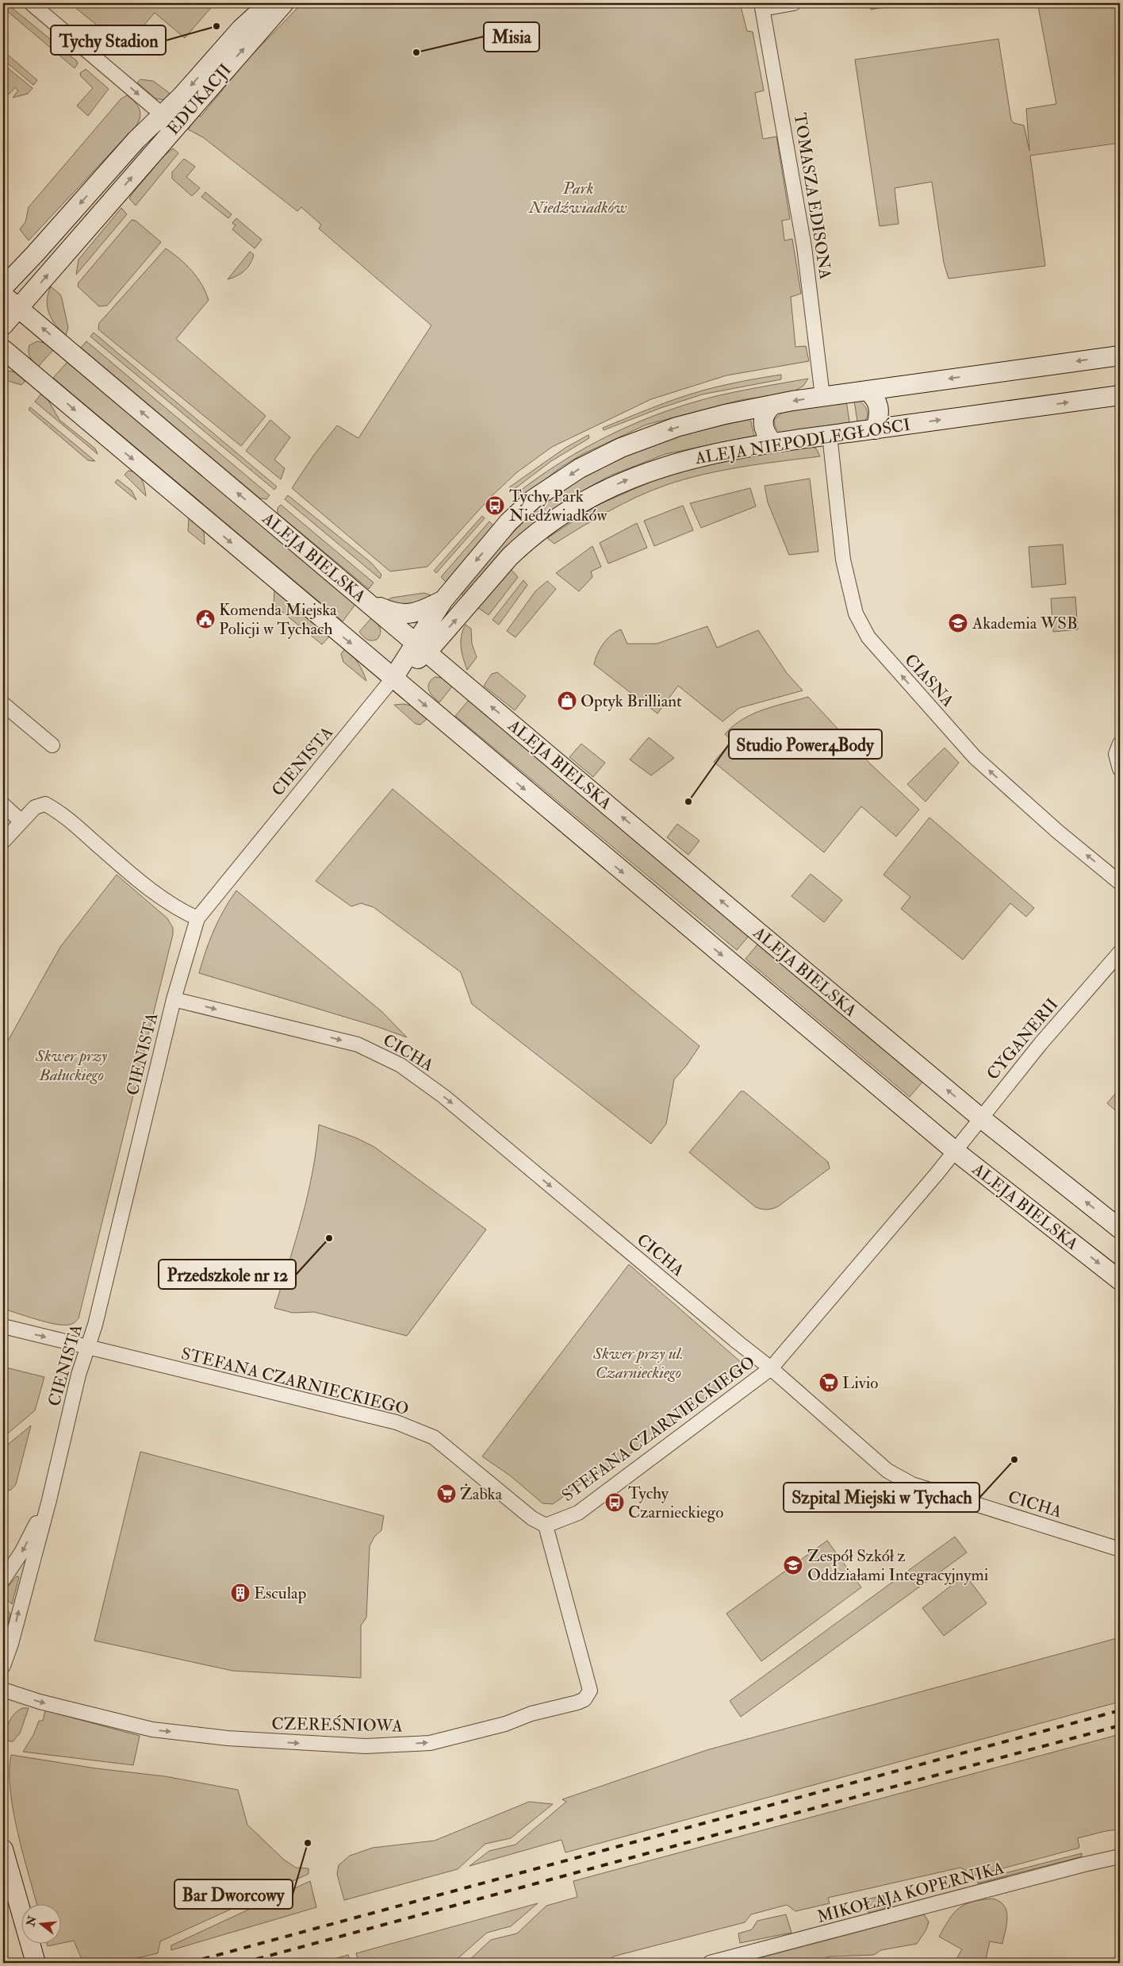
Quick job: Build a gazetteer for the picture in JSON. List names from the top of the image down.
{
  "streets": {
    "main road": ["EDUKACJI", "ALEJA NIEPODLEGŁOŚCI", "ALEJA BIELSKA"],
    "street": [
      "TOMASZA EDISONA",
      "CIASNA",
      "CIENISTA",
      "CYGANERII",
      "CICHA",
      "STEFANA CZARNIECKIEGO",
      "CZEREŚNIOWA",
      "MIKOŁAJA KOPERNIKA"
    ]
  },
  "crossings": [
    ["EDUKACJI", "ALEJA BIELSKA"],
    ["TOMASZA EDISONA", "ALEJA NIEPODLEGŁOŚCI"],
    ["ALEJA NIEPODLEGŁOŚCI", "ALEJA BIELSKA"],
    ["ALEJA NIEPODLEGŁOŚCI", "CIASNA"],
    ["ALEJA NIEPODLEGŁOŚCI", "CIENISTA"],
    ["ALEJA BIELSKA", "CIENISTA"],
    ["ALEJA BIELSKA", "CYGANERII"],
    ["ALEJA BIELSKA", "STEFANA CZARNIECKIEGO"],
    ["CIENISTA", "CICHA"],
    ["CIENISTA", "STEFANA CZARNIECKIEGO"],
    ["CYGANERII", "STEFANA CZARNIECKIEGO"],
    ["CICHA", "STEFANA CZARNIECKIEGO"],
    ["STEFANA CZARNIECKIEGO", "CZEREŚNIOWA"]
  ],
  "one_way": ["CIASNA", "CICHA"],
  "parks": ["Park Niedźwiadków", "Skwer przy Bałuckiego", "Skwer przy ul. Czarnieckiego"],
  "places": {
    "other": [
      "Tychy Stadion",
      "Misia",
      "Studio Power4Body",
      "Przedszkole nr 12",
      "Szpital Miejski w Tychach",
      "Bar Dworcowy"
    ],
    "bus stop": ["Tychy Park Niedźwiadków", "Tychy Czarnieckiego"],
    "public building": ["Komenda Miejska Policji w Tychach"],
    "school or university": ["Akademia WSB", "Zespół Szkół z Oddziałami Integracyjnymi"],
    "shop": ["Optyk Brilliant"],
    "supermarket": ["Livio", "Żabka"],
    "building": ["Esculap"]
  },
  "north": "left"
}
